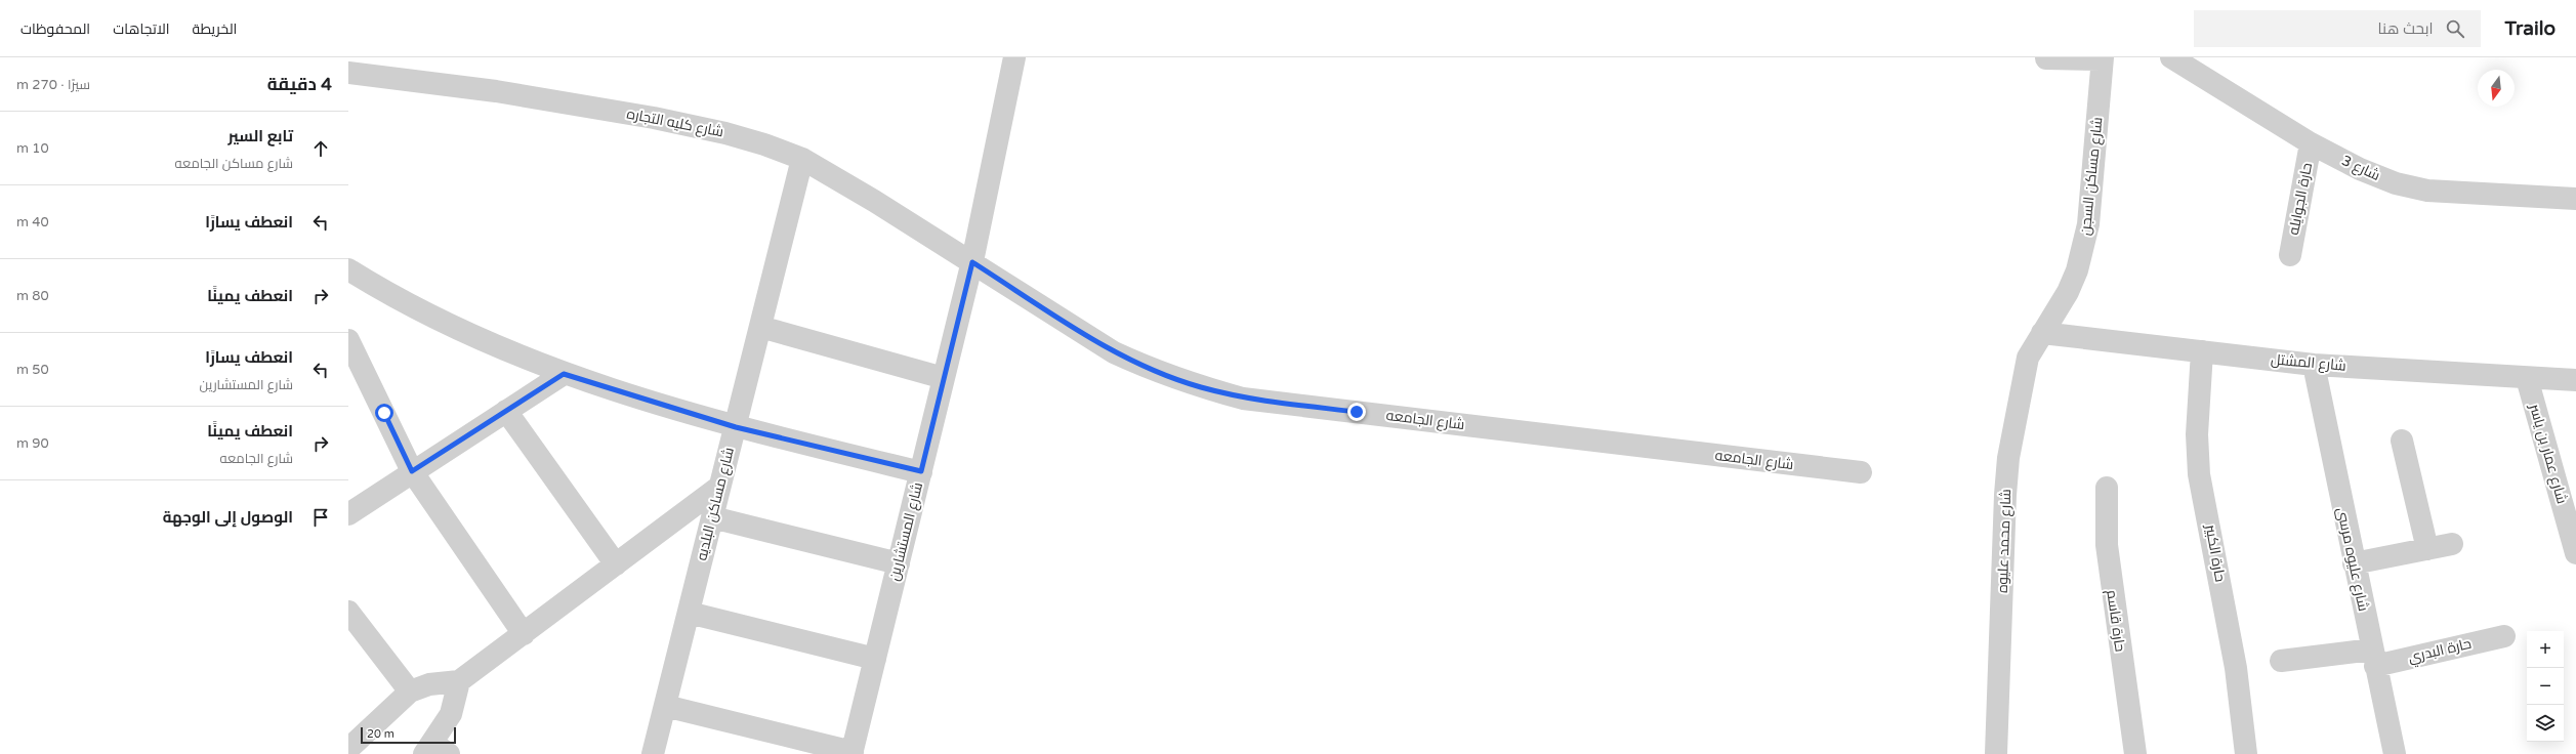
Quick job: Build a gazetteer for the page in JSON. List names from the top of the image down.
{
  "streets": {
    "street": [
      "شارع كليه التجاره",
      "شارع 3",
      "شارع مساكن السجن",
      "حارة الجوايله",
      "شارع المشتل",
      "شارع الجامعه",
      "شارع عمار بن ياسر",
      "شارع مساكن البلديه",
      "شارع المستشارين",
      "شارع محمد عليوه",
      "حارة الكبير",
      "شارع عليوه مرسى",
      "حارة قاسم",
      "حارة البدري"
    ]
  },
  "crossings": [
    ["شارع كليه التجاره", "شارع الجامعه"],
    ["شارع كليه التجاره", "شارع مساكن البلديه"],
    ["شارع كليه التجاره", "شارع المستشارين"],
    ["شارع 3", "حارة الجوايله"],
    ["شارع مساكن السجن", "شارع المشتل"],
    ["شارع مساكن السجن", "شارع محمد عليوه"],
    ["شارع المشتل", "شارع عمار بن ياسر"],
    ["شارع المشتل", "شارع محمد عليوه"],
    ["شارع المشتل", "حارة الكبير"],
    ["شارع المشتل", "شارع عليوه مرسى"],
    ["شارع الجامعه", "شارع المستشارين"],
    ["شارع عليوه مرسى", "حارة البدري"]
  ],
  "scale_bar": "20 m",
  "north": "bottom",
  "page": {
    "header": "Trailo",
    "search": "ابحث هنا",
    "nav": ["الخريطة", "الاتجاهات", "المحفوظات"],
    "heading": ["4 دقيقة", "سيرًا · 270 m"],
    "list": [
      ["تابع السير", "شارع مساكن الجامعه", "10 m"],
      ["انعطف يسارًا", "40 m"],
      ["انعطف يمينًا", "80 m"],
      ["انعطف يسارًا", "شارع المستشارين", "50 m"],
      ["انعطف يمينًا", "شارع الجامعه", "90 m"],
      "الوصول إلى الوجهة"
    ],
    "map_buttons": ["+", "−"],
    "scale": "20 m"
  }
}
